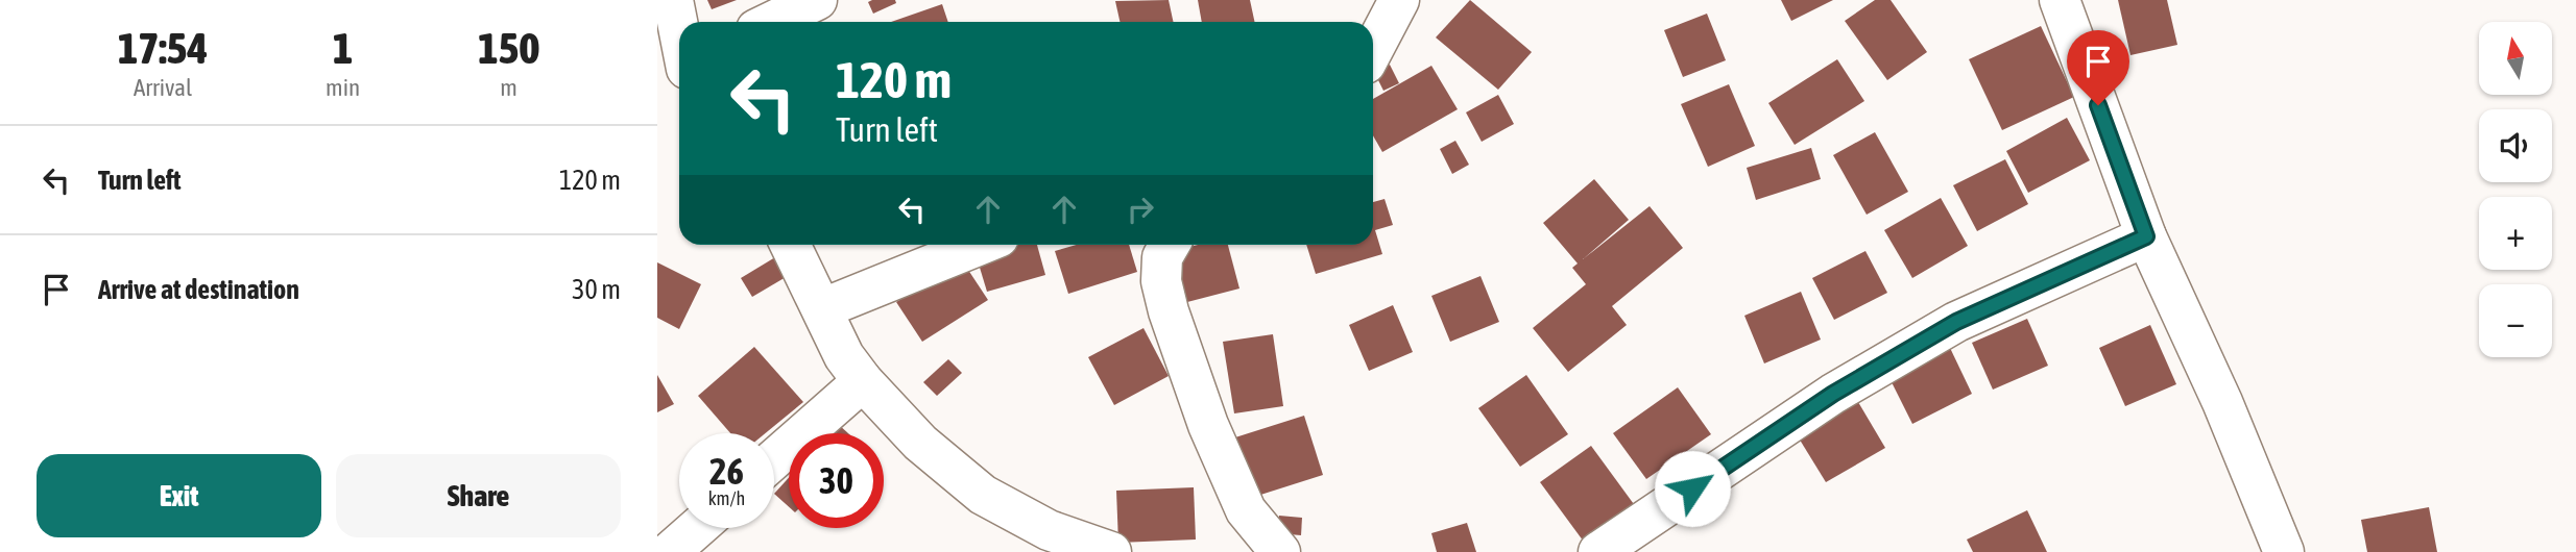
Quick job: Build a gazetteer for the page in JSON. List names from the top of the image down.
{
  "north": "top",
  "page": {
    "eta": [
      "17:54",
      "Arrival",
      "1",
      "min",
      "150",
      "m"
    ],
    "map_buttons": ["+", "−"],
    "turn": ["120 m", "Turn left"],
    "list": [
      {
        "name": "Turn left",
        "value": "120 m"
      },
      {
        "name": "Arrive at destination",
        "value": "30 m"
      }
    ],
    "speed": "26 km/h",
    "limit": "30",
    "buttons": ["Exit", "Share"]
  }
}
